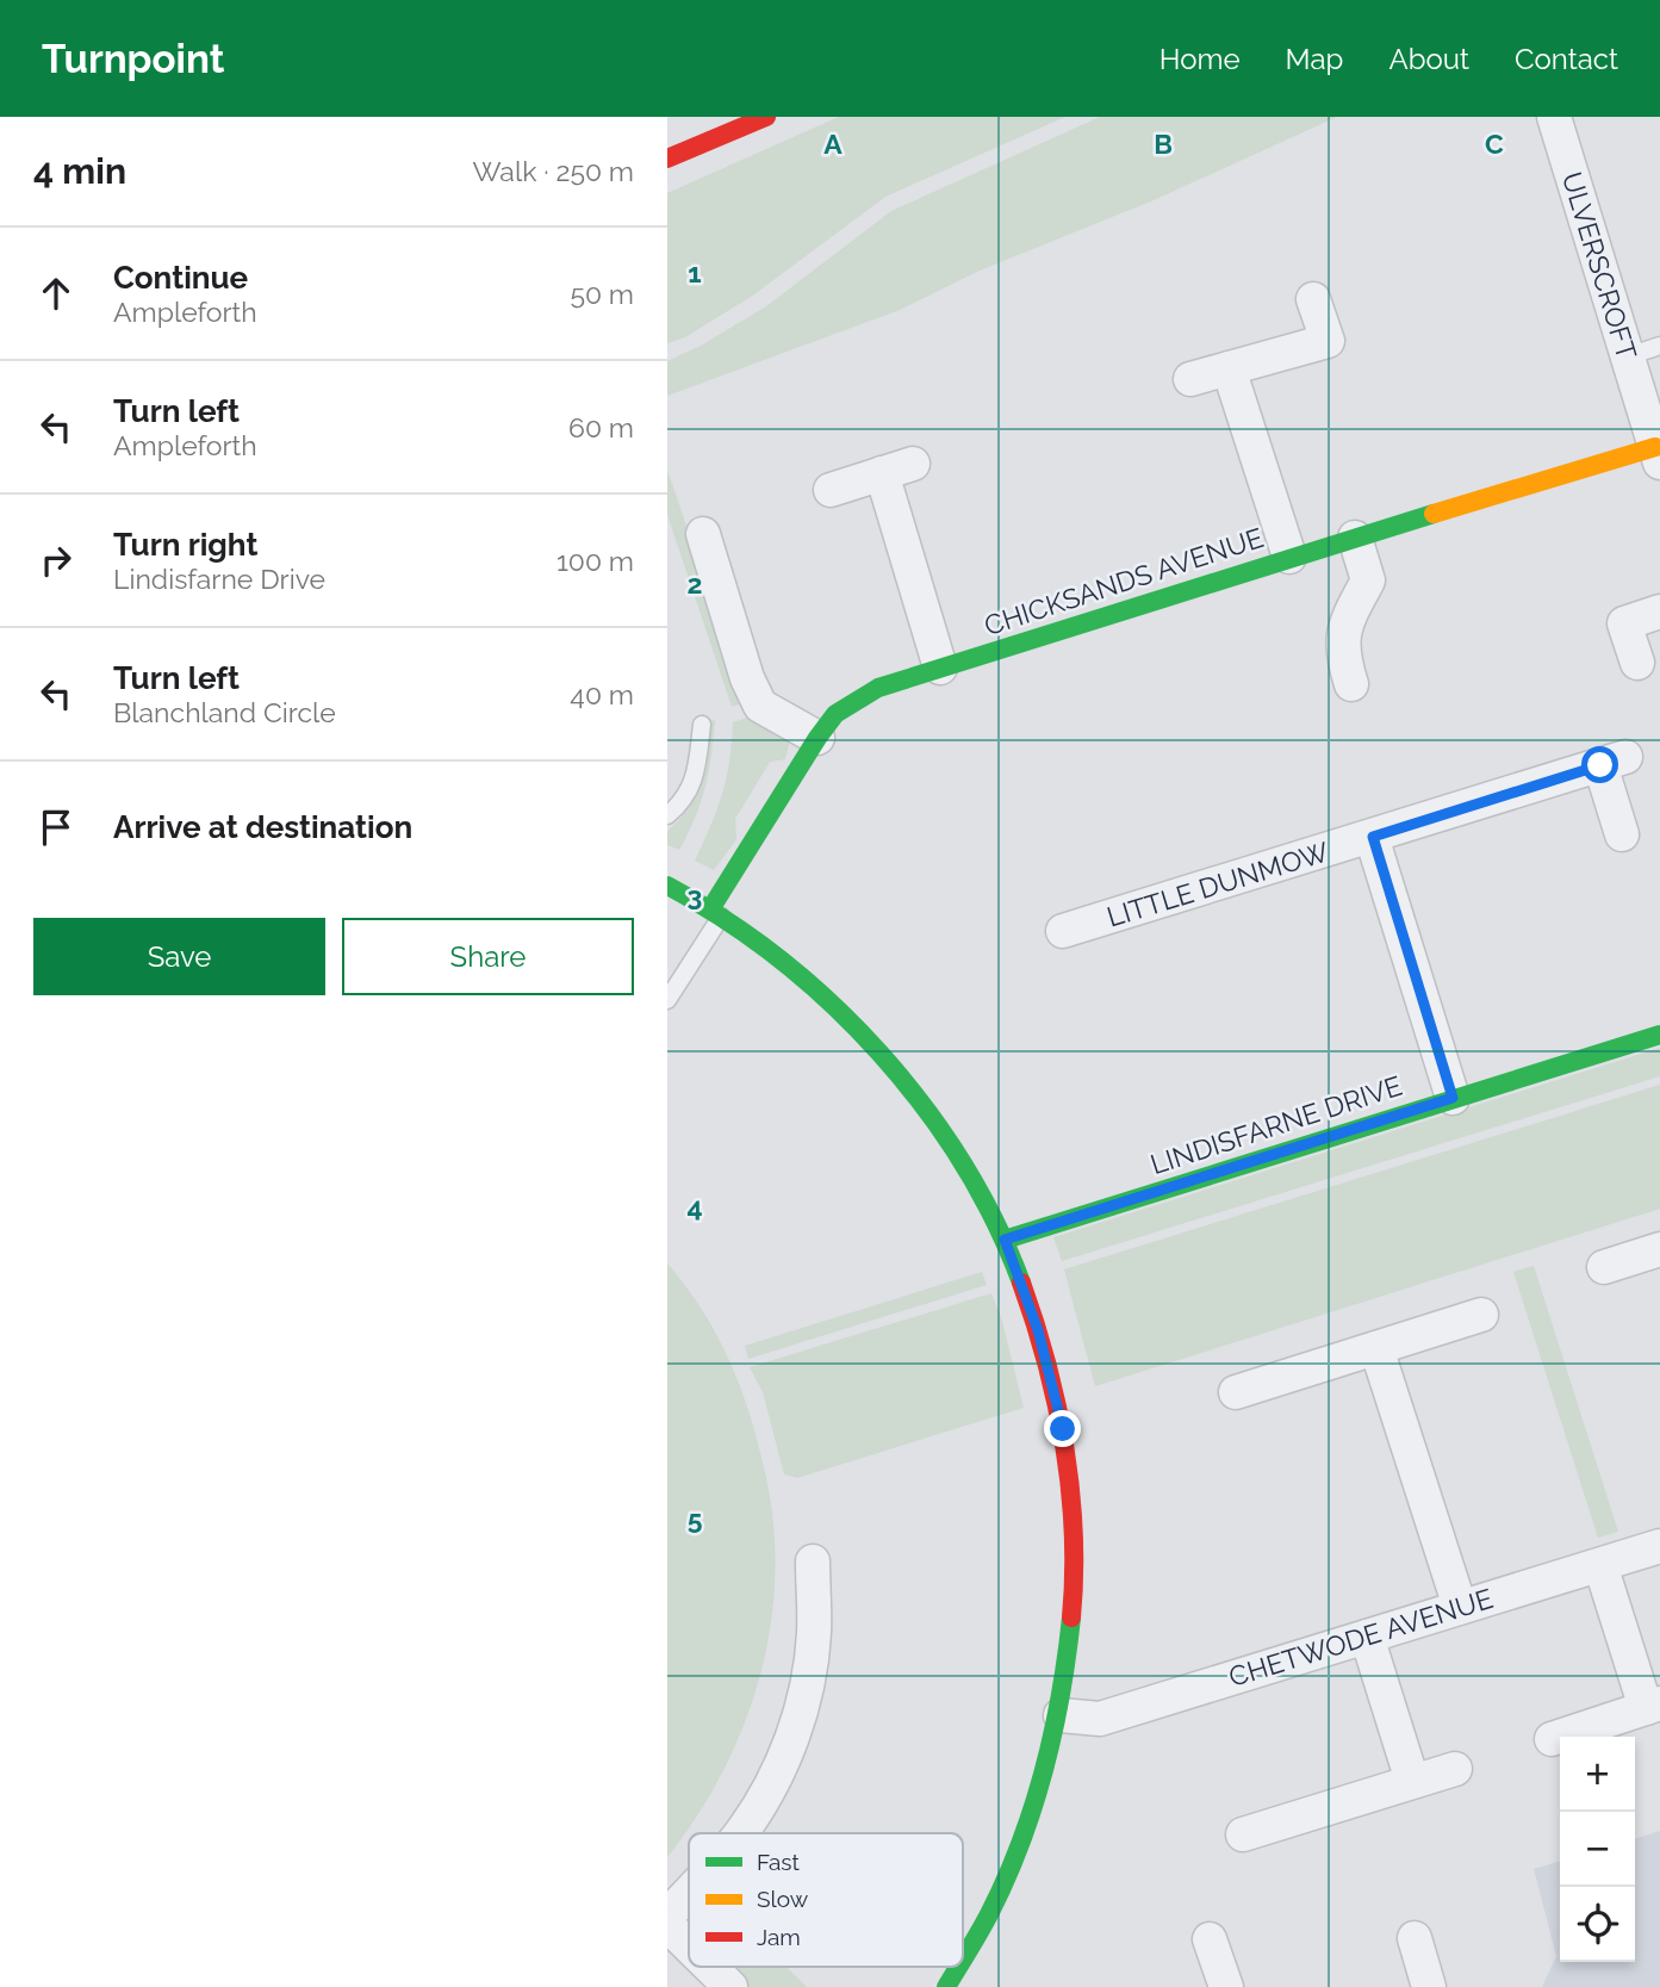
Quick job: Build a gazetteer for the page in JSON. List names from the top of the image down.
{
  "streets": {
    "street": [
      "ULVERSCROFT",
      "CHICKSANDS AVENUE",
      "LITTLE DUNMOW",
      "LINDISFARNE DRIVE",
      "CHETWODE AVENUE"
    ]
  },
  "crossings": [
    ["ULVERSCROFT", "CHICKSANDS AVENUE"]
  ],
  "legend": ["Fast", "Slow", "Jam"],
  "page": {
    "header": "Turnpoint",
    "nav": [
      "Home",
      "Map",
      "About",
      "Contact"
    ],
    "heading": ["4 min", "Walk · 250 m"],
    "list": [
      ["Continue", "Ampleforth", "50 m"],
      ["Turn left", "Ampleforth", "60 m"],
      ["Turn right", "Lindisfarne Drive", "100 m"],
      ["Turn left", "Blanchland Circle", "40 m"],
      "Arrive at destination"
    ],
    "buttons": ["Save", "Share"],
    "map_buttons": ["+", "−"]
  },
  "grid": {
    "columns": ["A", "B", "C"],
    "rows": [
      "1",
      "2",
      "3",
      "4",
      "5"
    ]
  }
}
